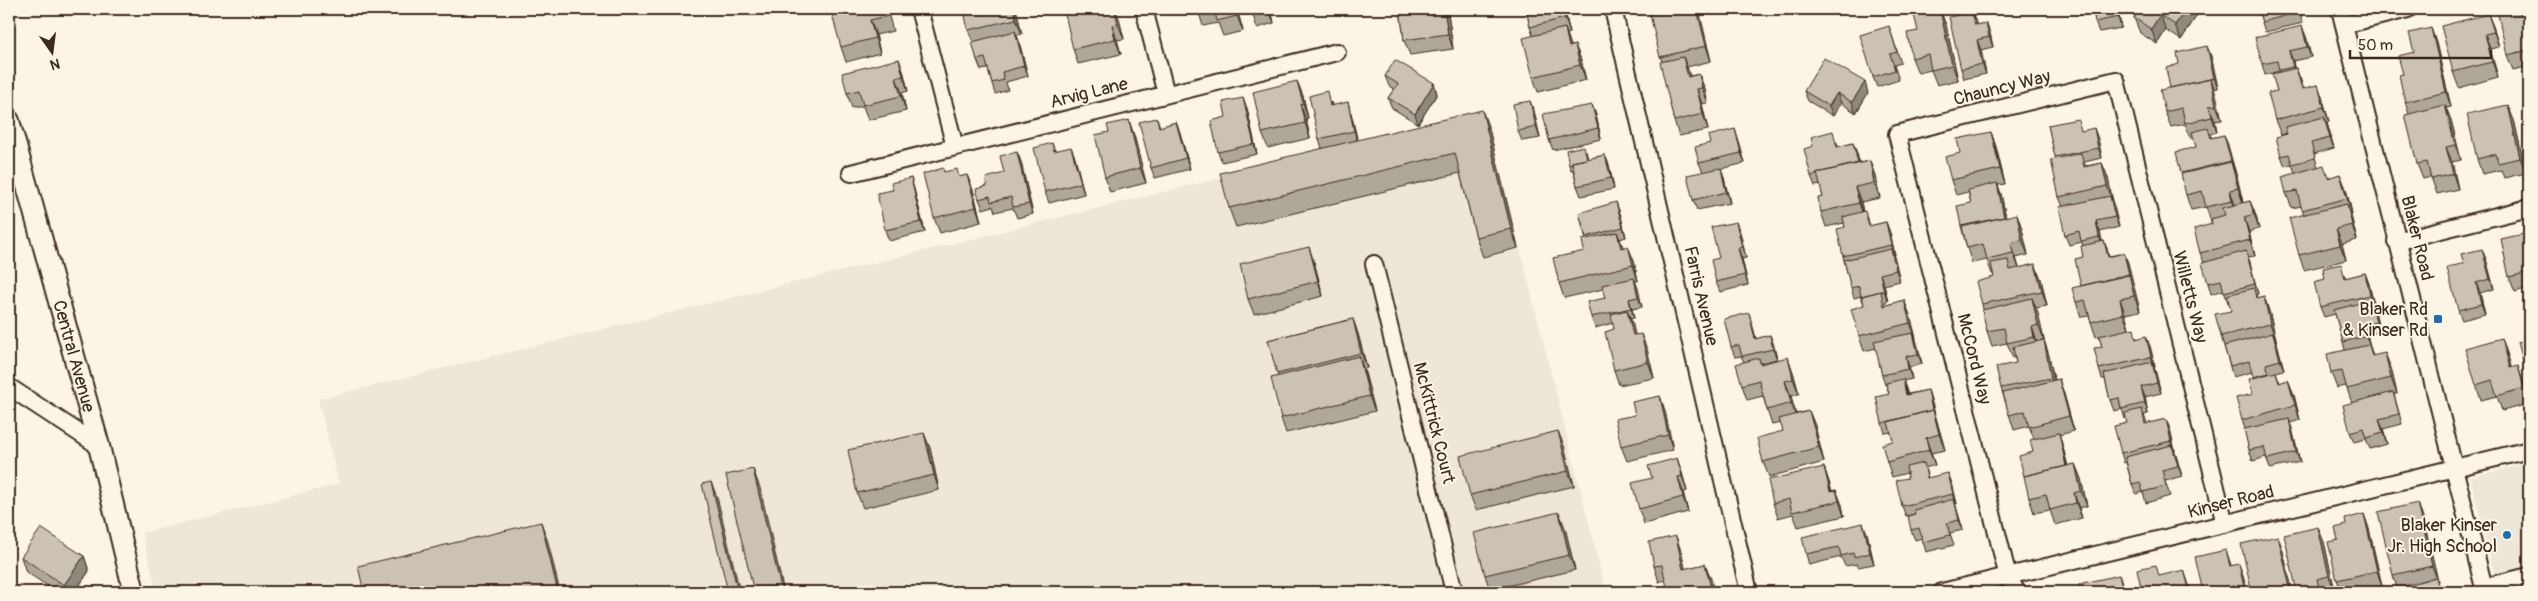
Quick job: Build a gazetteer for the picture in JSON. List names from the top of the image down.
{
  "streets": {
    "street": [
      "Chauncy Way",
      "Arvig Lane",
      "Blaker Road",
      "Farris Avenue",
      "Willetts Way",
      "Central Avenue",
      "McCord Way",
      "McKittrick Court",
      "Kinser Road"
    ]
  },
  "crossings": [
    ["Chauncy Way", "Willetts Way"],
    ["Chauncy Way", "McCord Way"],
    ["Blaker Road", "Kinser Road"],
    ["Willetts Way", "Kinser Road"],
    ["McCord Way", "Kinser Road"]
  ],
  "places": {
    "transit": ["Blaker Rd & Kinser Rd"],
    "other": ["Blaker Kinser Jr. High School"]
  },
  "scale_bar": "50 m",
  "north": "bottom"
}
